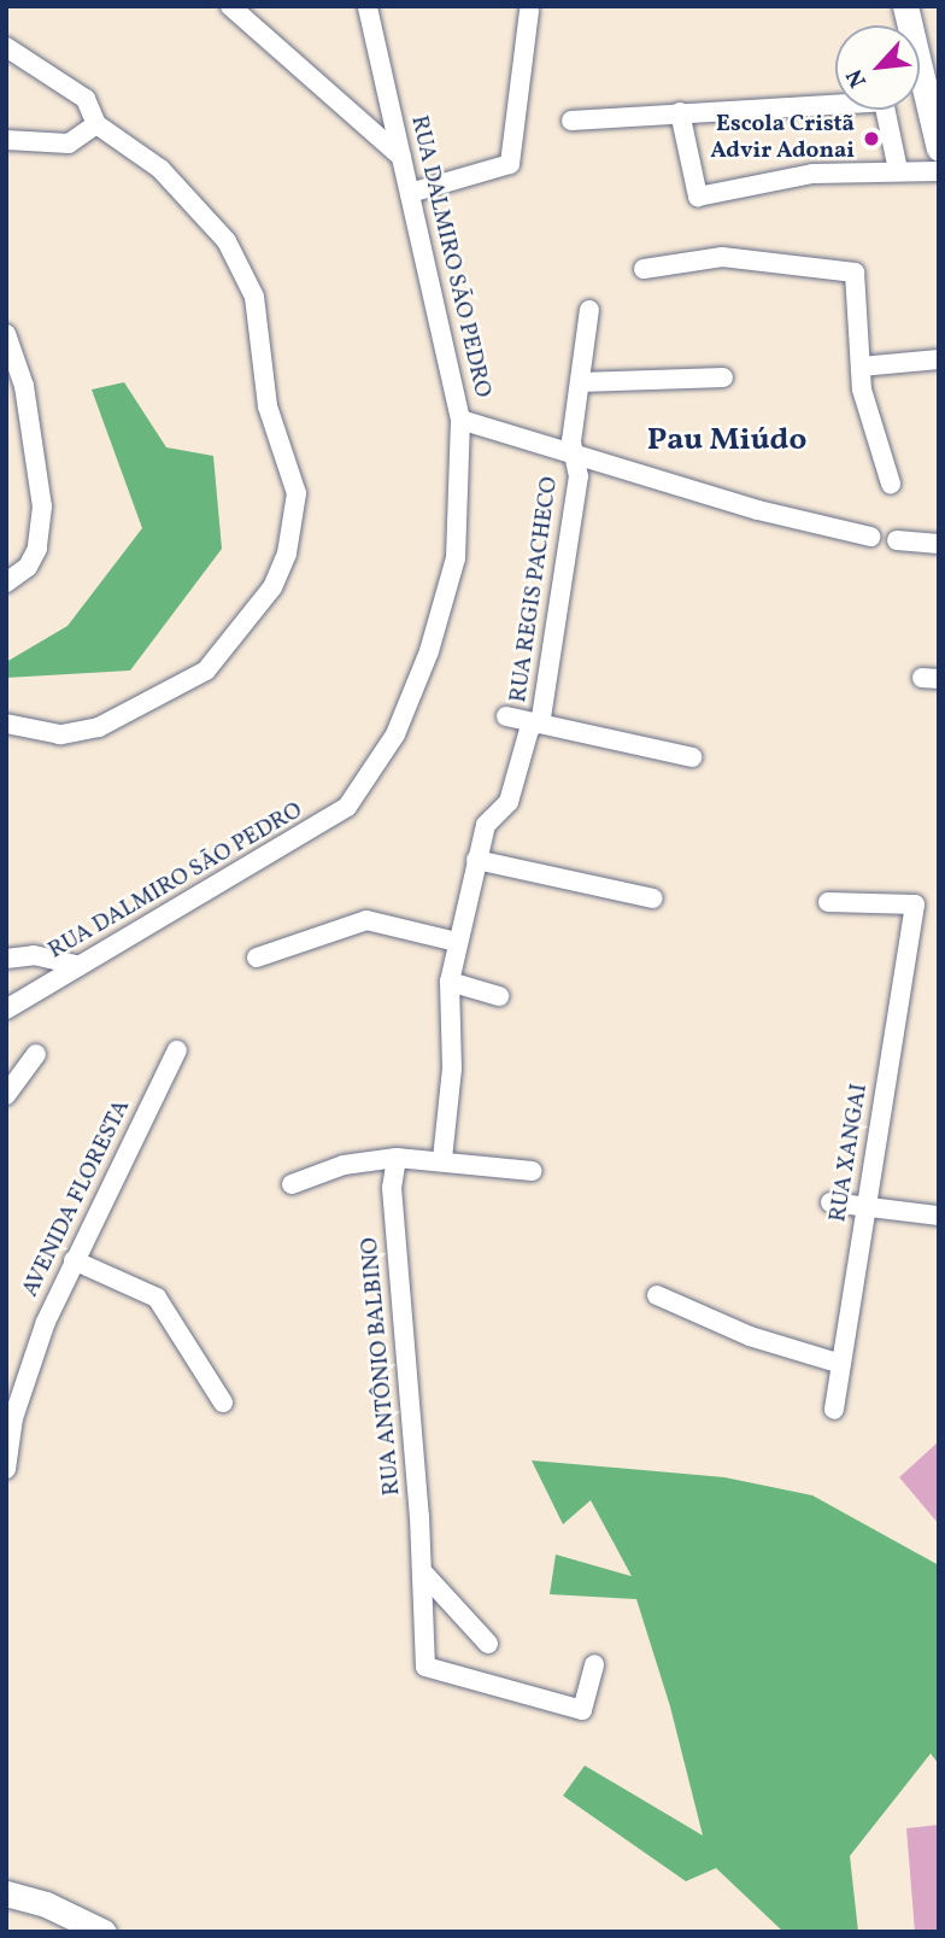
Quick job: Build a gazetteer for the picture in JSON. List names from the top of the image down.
{
  "streets": {
    "street": [
      "RUA DALMIRO SÃO PEDRO",
      "RUA REGIS PACHECO",
      "RUA XANGAI",
      "AVENIDA FLORESTA",
      "RUA ANTÔNIO BALBINO"
    ]
  },
  "districts": ["Pau Miúdo"],
  "places": ["Escola Cristã Advir Adonai"],
  "north": "bottom left"
}
